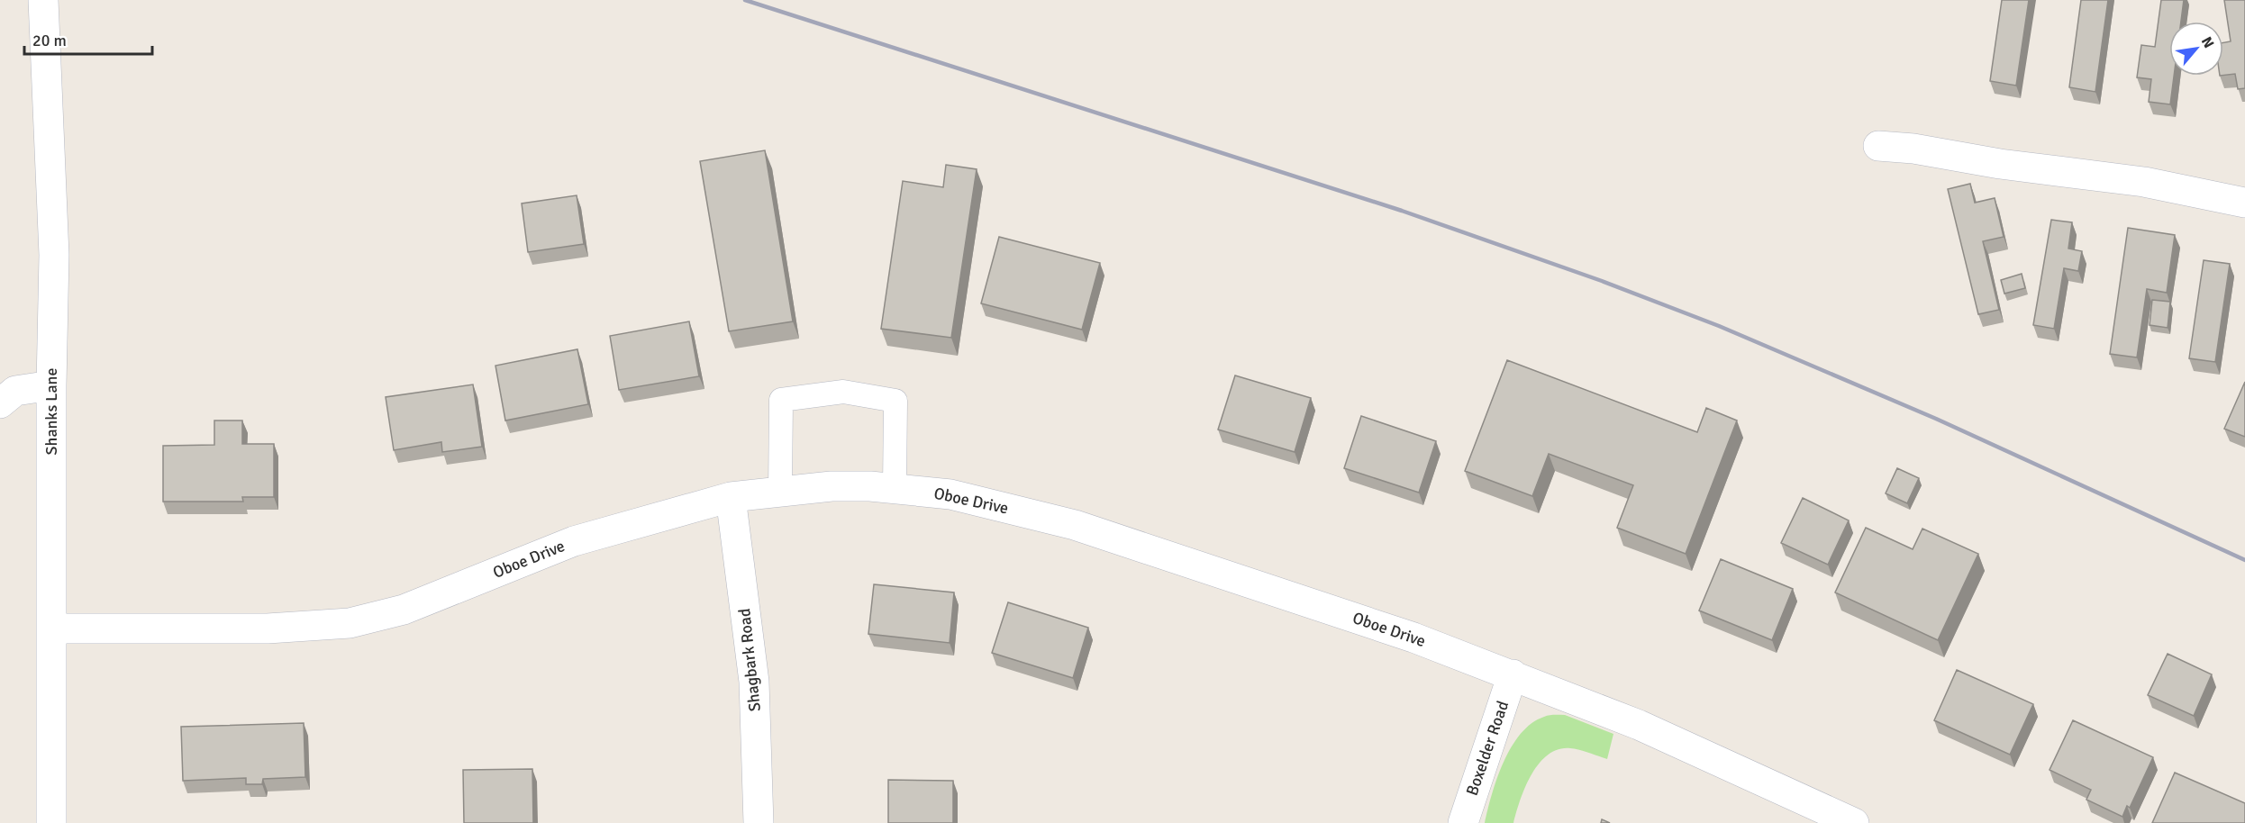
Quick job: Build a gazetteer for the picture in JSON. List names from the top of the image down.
{
  "streets": {
    "street": [
      "Shanks Lane",
      "Oboe Drive",
      "Shagbark Road",
      "Boxelder Road"
    ]
  },
  "crossings": [
    ["Shanks Lane", "Oboe Drive"],
    ["Oboe Drive", "Shagbark Road"],
    ["Oboe Drive", "Boxelder Road"]
  ],
  "scale_bar": "20 m",
  "north": "top right"
}
